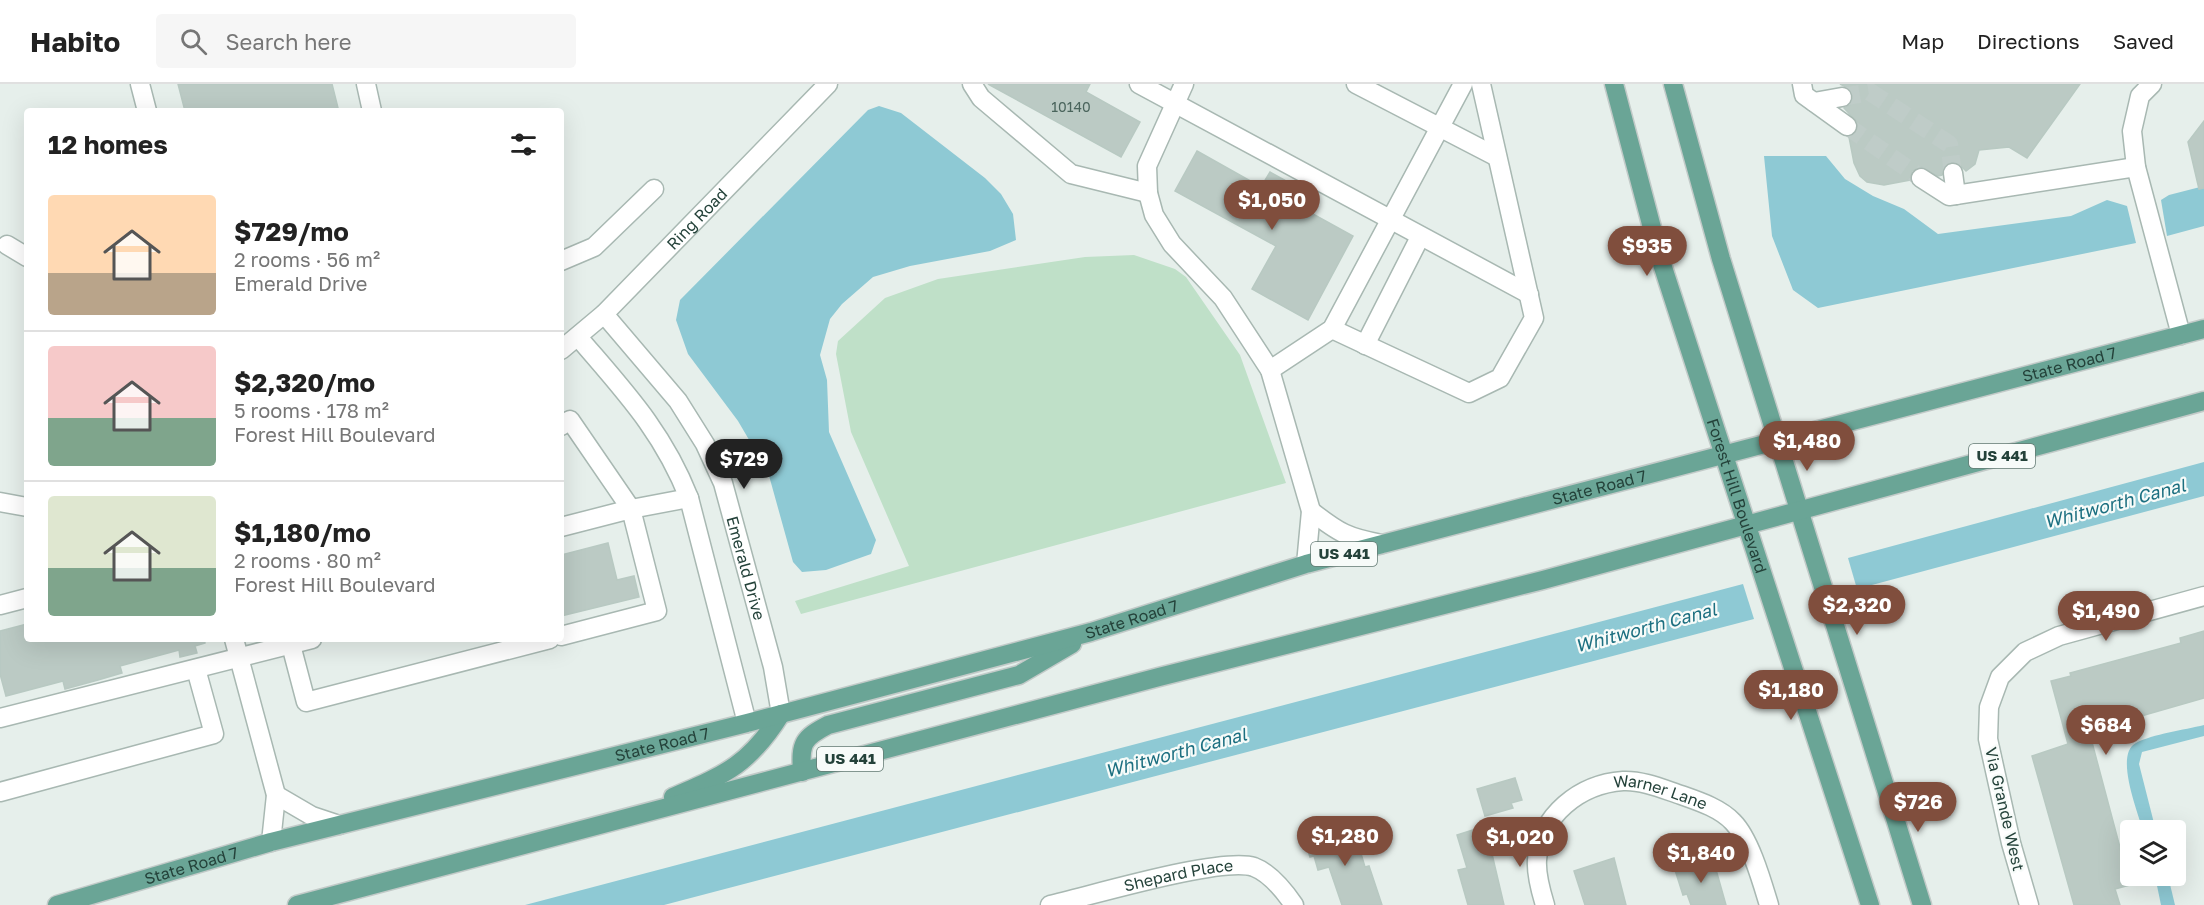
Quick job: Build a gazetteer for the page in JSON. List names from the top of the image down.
{
  "streets": {
    "main road": ["State Road 7", "US 441", "Forest Hill Boulevard"],
    "street": [
      "Ring Road",
      "Emerald Drive",
      "Warner Lane",
      "Via Grande West",
      "Shepard Place"
    ]
  },
  "crossings": [
    ["Ring Road", "Emerald Drive"],
    ["State Road 7", "Forest Hill Boulevard"],
    ["State Road 7", "Emerald Drive"],
    ["US 441", "Forest Hill Boulevard"]
  ],
  "water": ["Whitworth Canal"],
  "house_numbers": ["10140"],
  "page": {
    "header": "Habito",
    "search": "Search here",
    "nav": ["Map", "Directions", "Saved"],
    "heading": "12 homes",
    "price": [
      "$1,050",
      "$935",
      "$1,480",
      "$729",
      "$2,320",
      "$1,490",
      "$1,180",
      "$684",
      "$726",
      "$1,280",
      "$1,020",
      "$1,840"
    ],
    "list": [
      {
        "name": "$729/mo",
        "note": "2 rooms · 56 m² · Emerald Drive"
      },
      {
        "name": "$2,320/mo",
        "note": "5 rooms · 178 m² · Forest Hill Boulevard"
      },
      {
        "name": "$1,180/mo",
        "note": "2 rooms · 80 m² · Forest Hill Boulevard"
      }
    ]
  }
}
